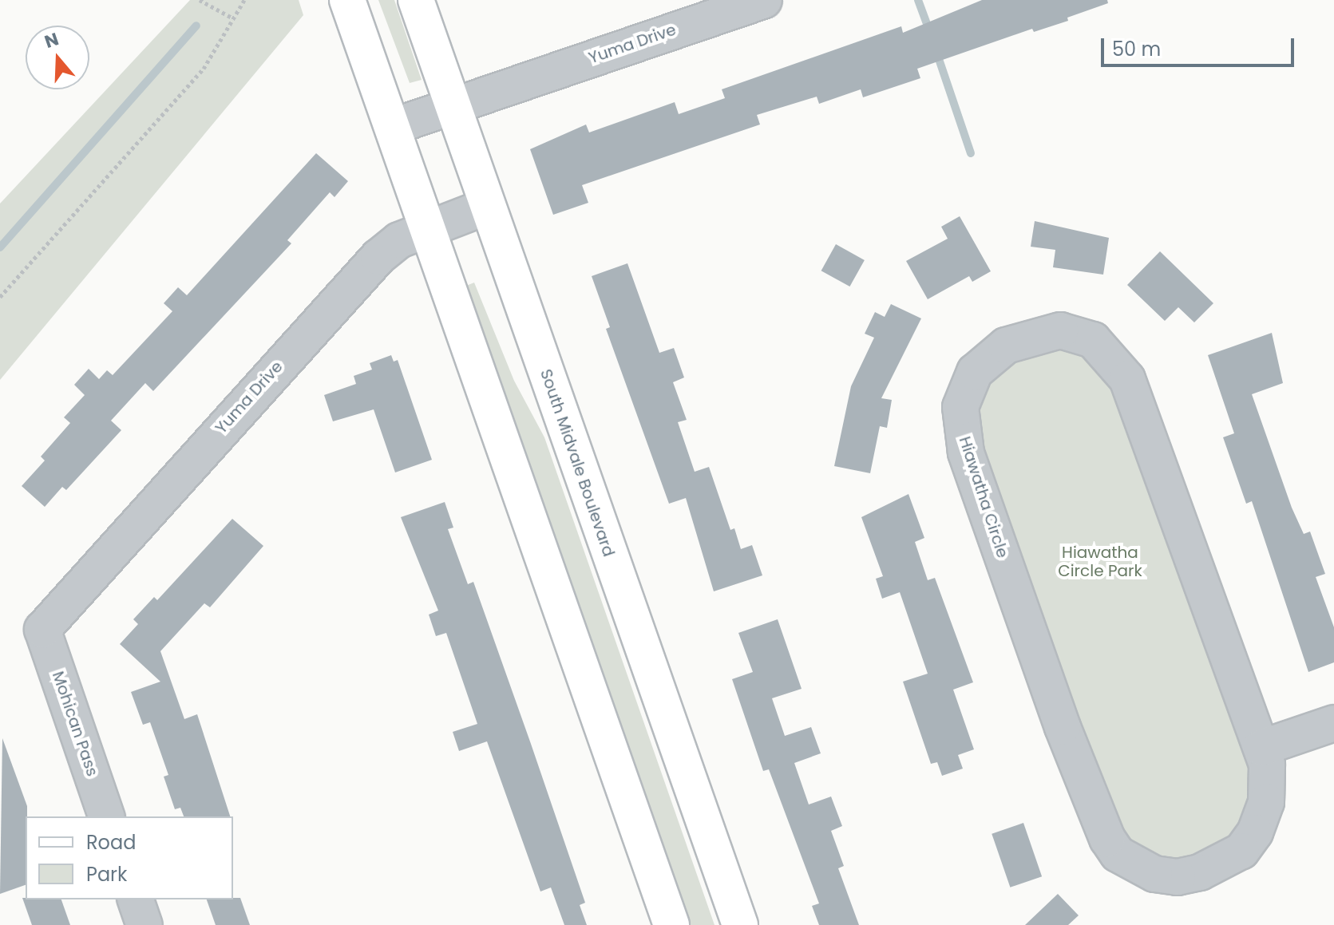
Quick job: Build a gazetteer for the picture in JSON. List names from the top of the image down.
{
  "streets": {
    "main road": ["South Midvale Boulevard"],
    "street": ["Yuma Drive", "Hiawatha Circle", "Mohican Pass"]
  },
  "crossings": [
    ["Yuma Drive", "South Midvale Boulevard"],
    ["Yuma Drive", "Mohican Pass"]
  ],
  "parks": ["Hiawatha Circle Park"],
  "legend": ["Road", "Park"],
  "scale_bar": "50 m",
  "north": "top"
}
